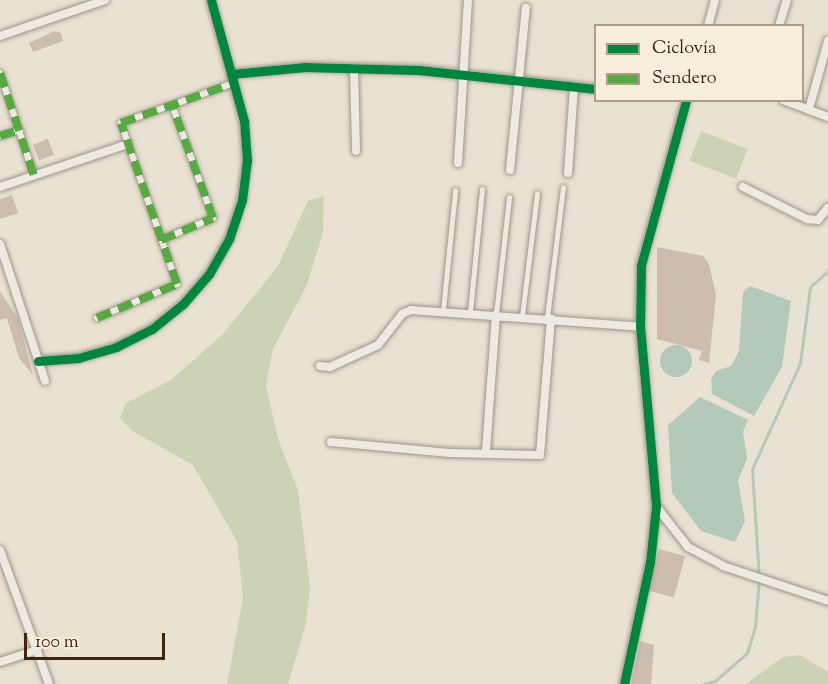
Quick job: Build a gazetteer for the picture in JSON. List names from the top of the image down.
{
  "legend": ["Ciclovía", "Sendero"],
  "scale_bar": "100 m"
}
